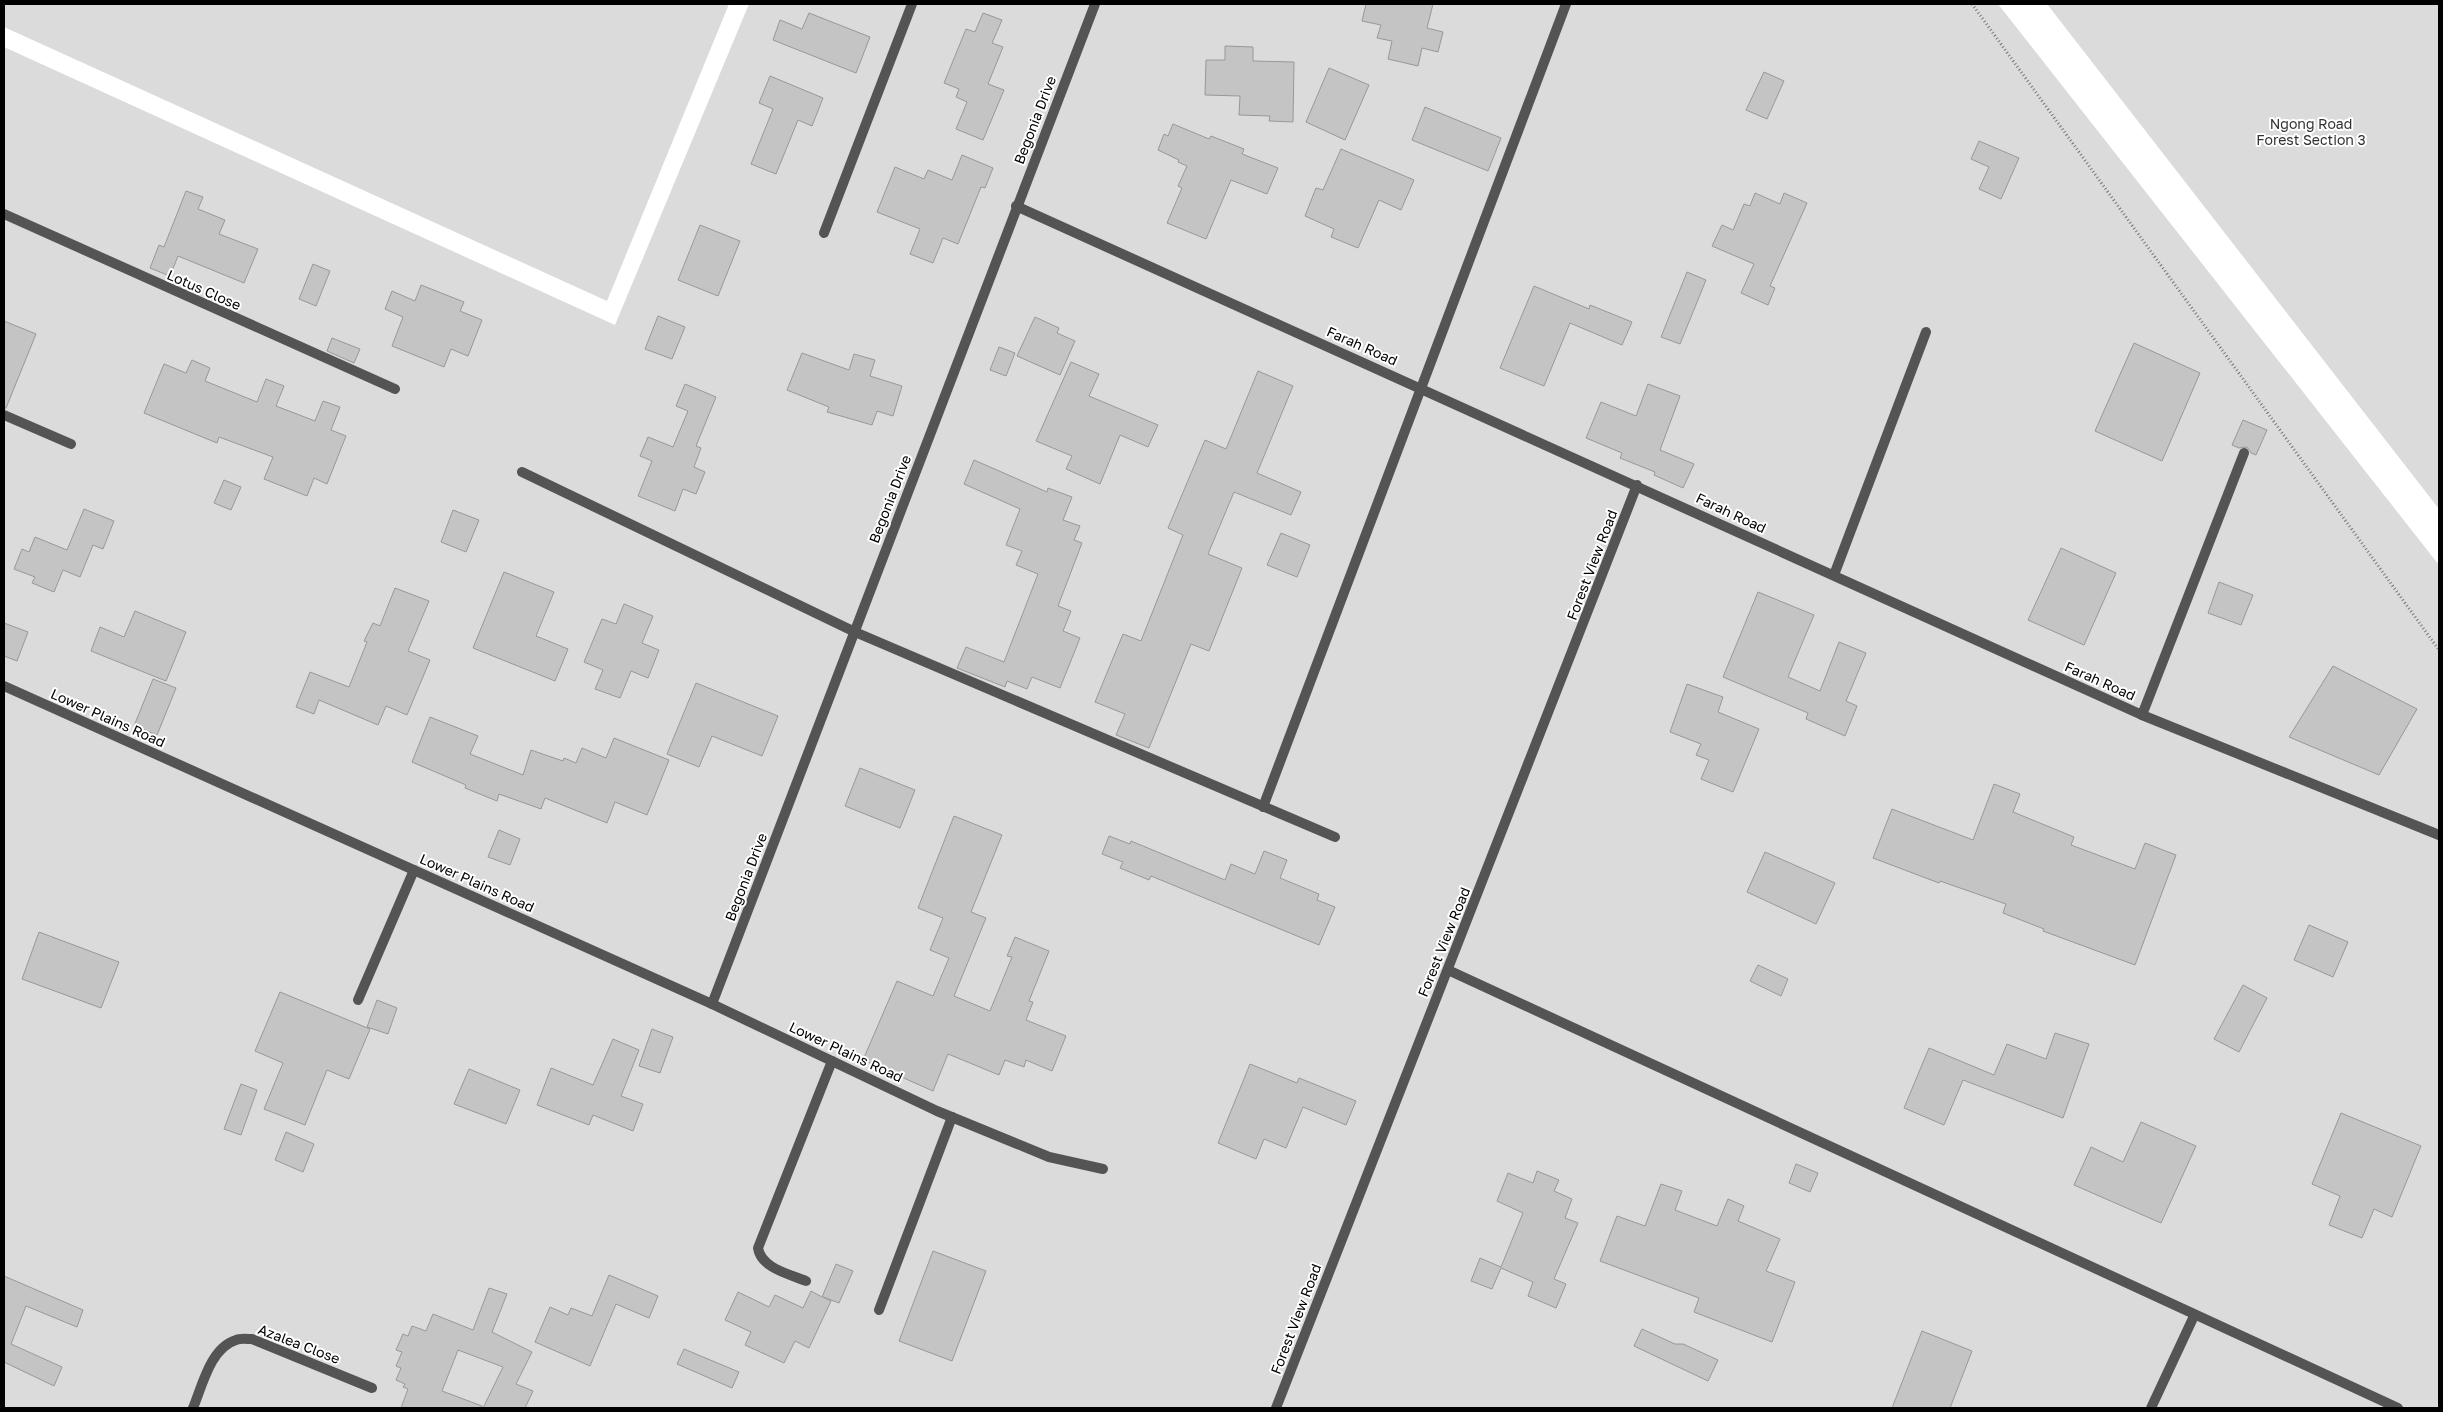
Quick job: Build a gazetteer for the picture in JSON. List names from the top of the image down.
{
  "streets": {
    "street": [
      "Begonia Drive",
      "Lotus Close",
      "Farah Road",
      "Forest View Road",
      "Lower Plains Road",
      "Azalea Close"
    ]
  },
  "crossings": [
    ["Begonia Drive", "Farah Road"],
    ["Begonia Drive", "Lower Plains Road"],
    ["Farah Road", "Forest View Road"]
  ],
  "parks": ["Ngong Road Forest Section 3"]
}
